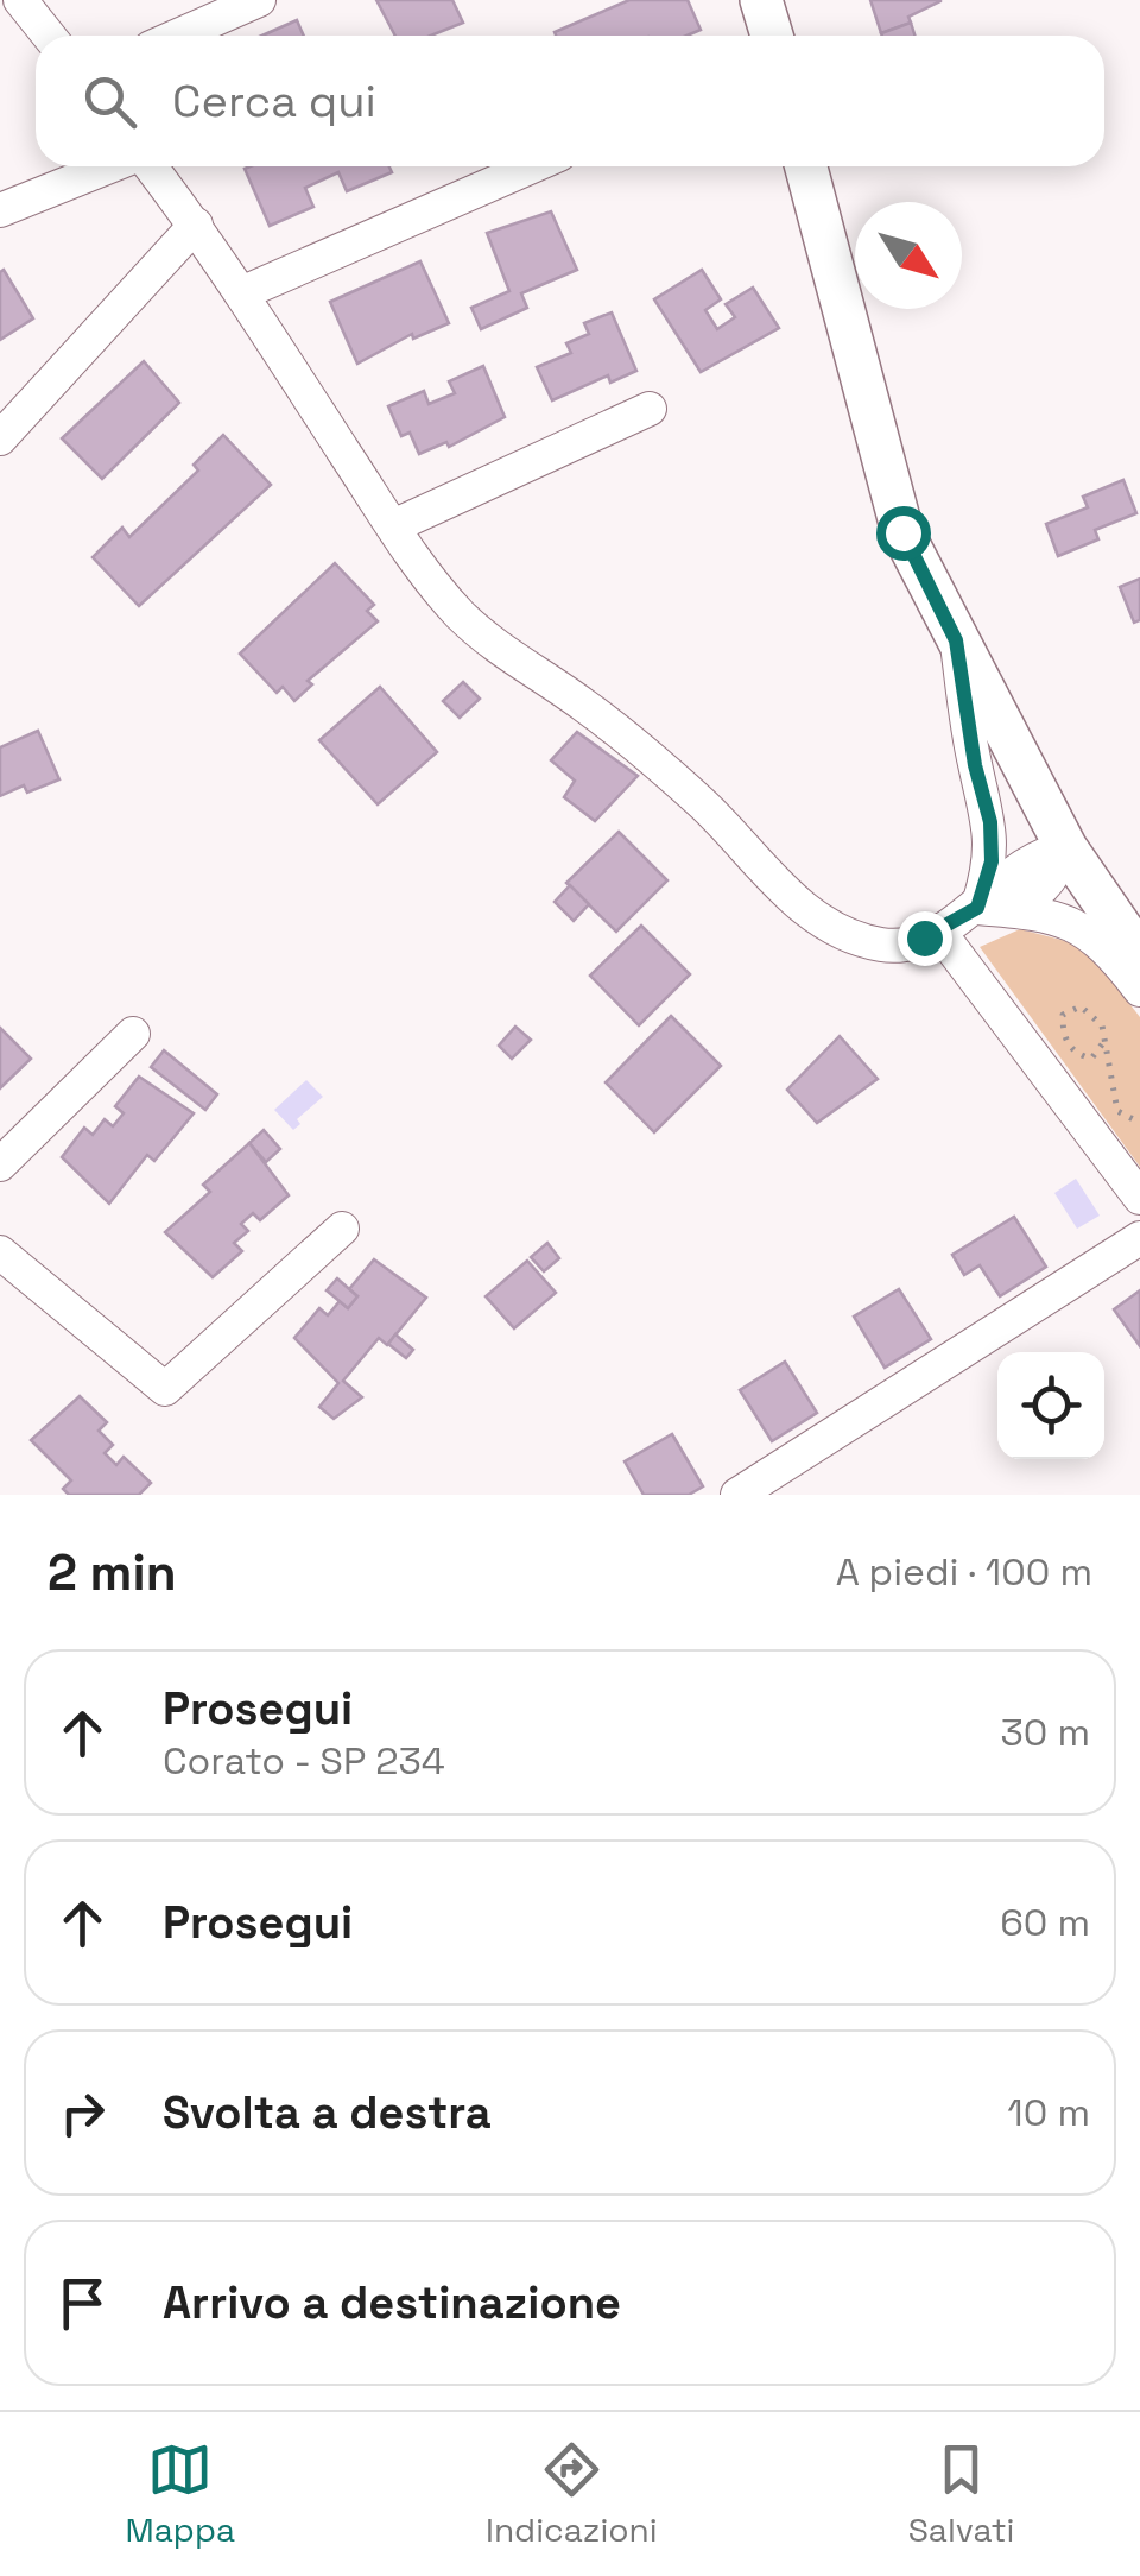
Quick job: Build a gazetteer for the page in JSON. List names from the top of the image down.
{
  "north": "bottom right",
  "page": {
    "search": "Cerca qui",
    "heading": ["2 min", "A piedi · 100 m"],
    "list": [
      ["Prosegui", "Corato - SP 234", "30 m"],
      ["Prosegui", "60 m"],
      ["Svolta a destra", "10 m"],
      "Arrivo a destinazione"
    ],
    "nav": ["Mappa", "Indicazioni", "Salvati"]
  }
}
